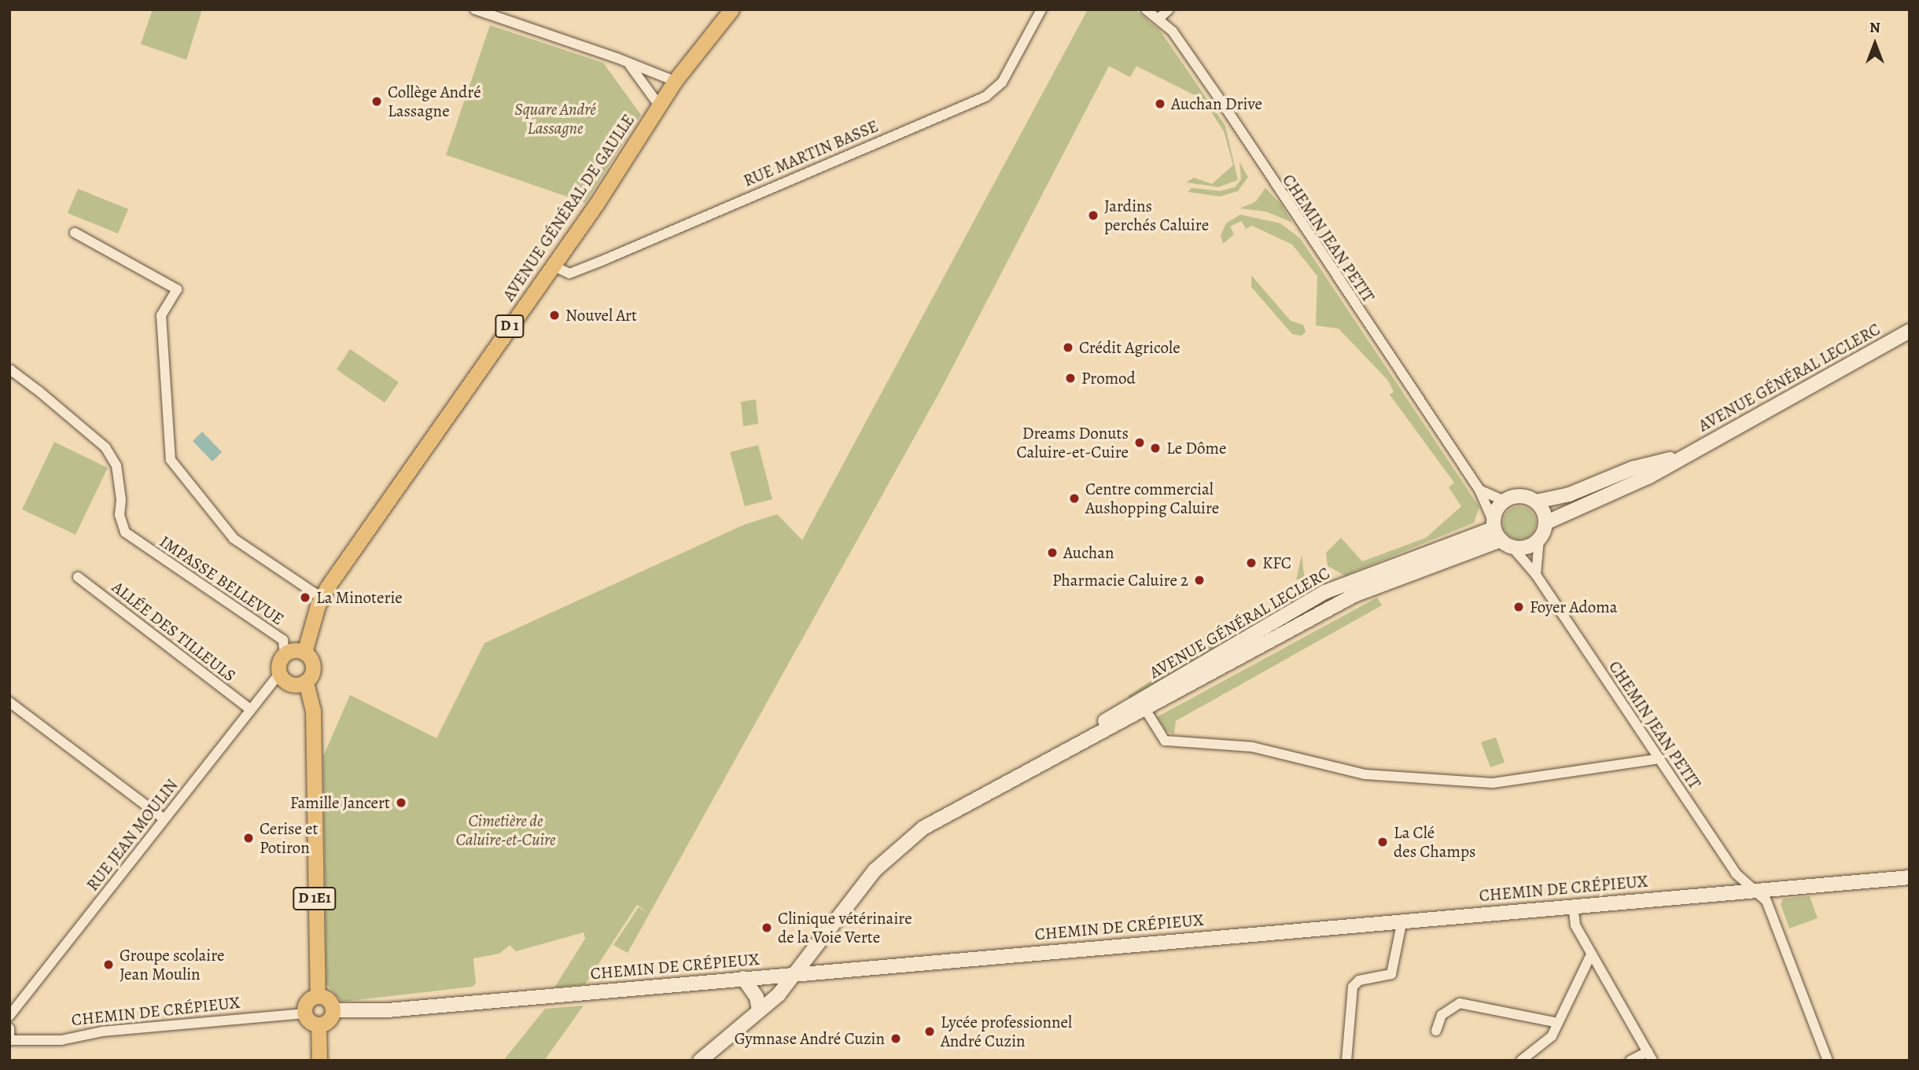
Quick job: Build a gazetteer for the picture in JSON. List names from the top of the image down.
{
  "streets": {
    "main road": [
      "AVENUE GÉNÉRAL DE GAULLE",
      "D 1",
      "AVENUE GÉNÉRAL LECLERC",
      "CHEMIN DE CRÉPIEUX",
      "D 1E1"
    ],
    "street": [
      "RUE MARTIN BASSE",
      "CHEMIN JEAN PETIT",
      "IMPASSE BELLEVUE",
      "ALLÉE DES TILLEULS",
      "RUE JEAN MOULIN"
    ]
  },
  "crossings": [
    ["RUE MARTIN BASSE", "AVENUE GÉNÉRAL DE GAULLE"],
    ["AVENUE GÉNÉRAL DE GAULLE", "IMPASSE BELLEVUE"],
    ["AVENUE GÉNÉRAL DE GAULLE", "RUE JEAN MOULIN"],
    ["AVENUE GÉNÉRAL DE GAULLE", "D 1E1"],
    ["CHEMIN JEAN PETIT", "AVENUE GÉNÉRAL LECLERC"],
    ["CHEMIN JEAN PETIT", "CHEMIN DE CRÉPIEUX"],
    ["AVENUE GÉNÉRAL LECLERC", "CHEMIN DE CRÉPIEUX"],
    ["IMPASSE BELLEVUE", "RUE JEAN MOULIN"],
    ["IMPASSE BELLEVUE", "D 1E1"],
    ["ALLÉE DES TILLEULS", "RUE JEAN MOULIN"],
    ["RUE JEAN MOULIN", "D 1E1"],
    ["CHEMIN DE CRÉPIEUX", "D 1E1"]
  ],
  "parks": ["Square André Lassagne", "Cimetière de Caluire-et-Cuire"],
  "places": [
    "Collège André Lassagne",
    "Auchan Drive",
    "Jardins perchés Caluire",
    "Nouvel Art",
    "Crédit Agricole",
    "Promod",
    "Dreams Donuts Caluire-et-Cuire",
    "Le Dôme",
    "Centre commercial Aushopping Caluire",
    "Auchan",
    "KFC",
    "Pharmacie Caluire 2",
    "La Minoterie",
    "Foyer Adoma",
    "Famille Jancert",
    "Cerise et Potiron",
    "La Clé des Champs",
    "Clinique vétérinaire de la Voie Verte",
    "Groupe scolaire Jean Moulin",
    "Lycée professionnel André Cuzin",
    "Gymnase André Cuzin"
  ],
  "north": "top"
}
